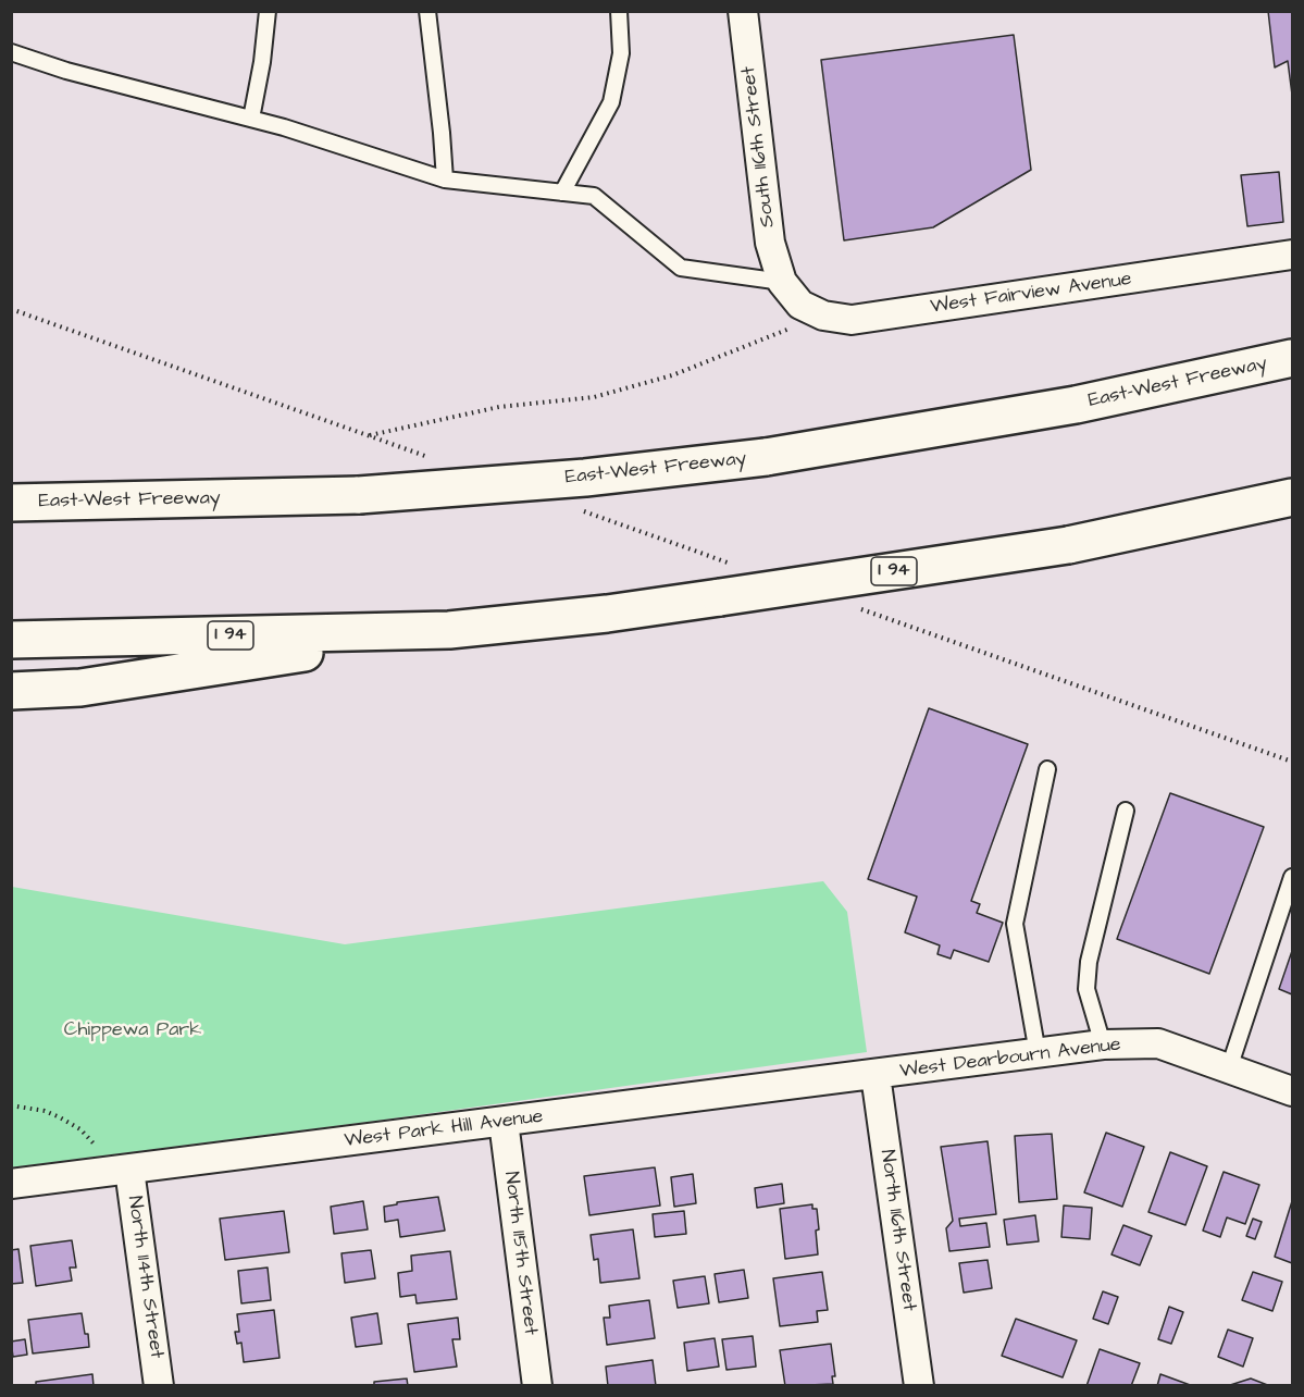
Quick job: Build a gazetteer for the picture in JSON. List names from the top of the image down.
{
  "streets": {
    "highway": ["East-West Freeway", "I 94"],
    "street": [
      "South 116th Street",
      "West Fairview Avenue",
      "West Dearbourn Avenue",
      "West Park Hill Avenue",
      "North 116th Street",
      "North 115th Street",
      "North 114th Street"
    ]
  },
  "crossings": [
    ["South 116th Street", "West Fairview Avenue"],
    ["West Dearbourn Avenue", "West Park Hill Avenue"],
    ["West Dearbourn Avenue", "North 116th Street"],
    ["West Park Hill Avenue", "North 116th Street"],
    ["West Park Hill Avenue", "North 115th Street"],
    ["West Park Hill Avenue", "North 114th Street"]
  ],
  "parks": ["Chippewa Park"]
}
